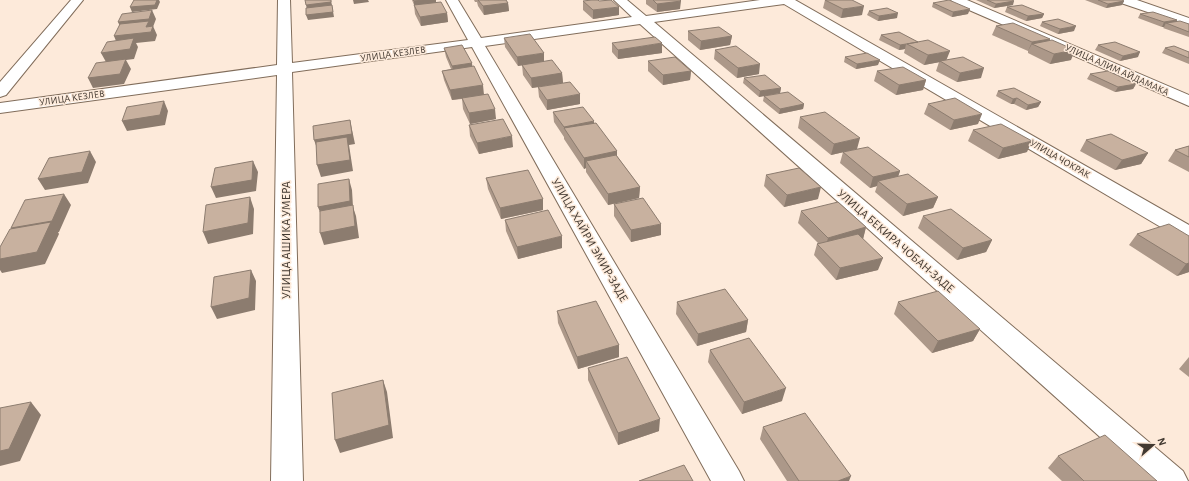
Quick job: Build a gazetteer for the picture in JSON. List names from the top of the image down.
{
  "streets": {
    "street": [
      "УЛИЦА КЕЗЛЕВ",
      "УЛИЦА АЛИМ АЙДАМАКА",
      "УЛИЦА ЧОКРАК",
      "УЛИЦА АШИКА УМЕРА",
      "УЛИЦА ХАЙРИ ЭМИР-ЗАДЕ",
      "УЛИЦА БЕКИРА ЧОБАН-ЗАДЕ"
    ]
  },
  "crossings": [
    ["УЛИЦА КЕЗЛЕВ", "УЛИЦА ЧОКРАК"],
    ["УЛИЦА КЕЗЛЕВ", "УЛИЦА АШИКА УМЕРА"],
    ["УЛИЦА КЕЗЛЕВ", "УЛИЦА ХАЙРИ ЭМИР-ЗАДЕ"],
    ["УЛИЦА КЕЗЛЕВ", "УЛИЦА БЕКИРА ЧОБАН-ЗАДЕ"]
  ],
  "north": "right"
}
